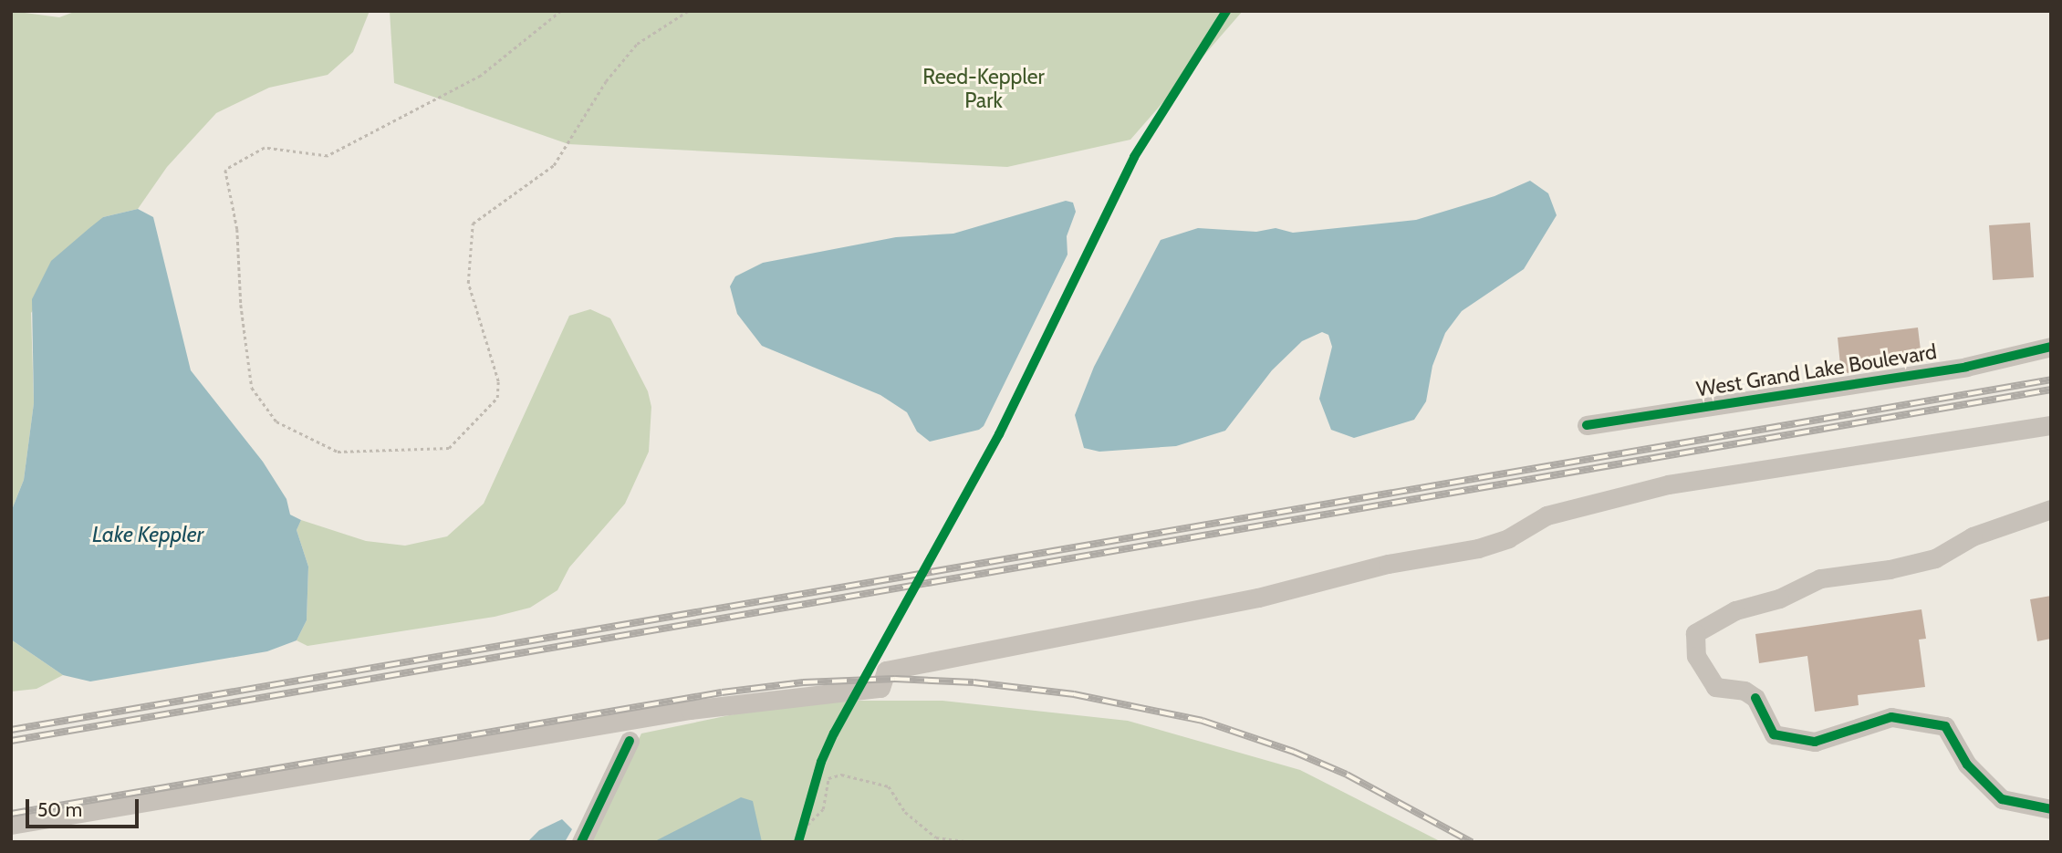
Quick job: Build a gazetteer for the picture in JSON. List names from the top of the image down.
{
  "streets": {
    "street": ["West Grand Lake Boulevard"]
  },
  "water": ["Lake Keppler"],
  "parks": ["Reed-Keppler Park"],
  "scale_bar": "50 m"
}
